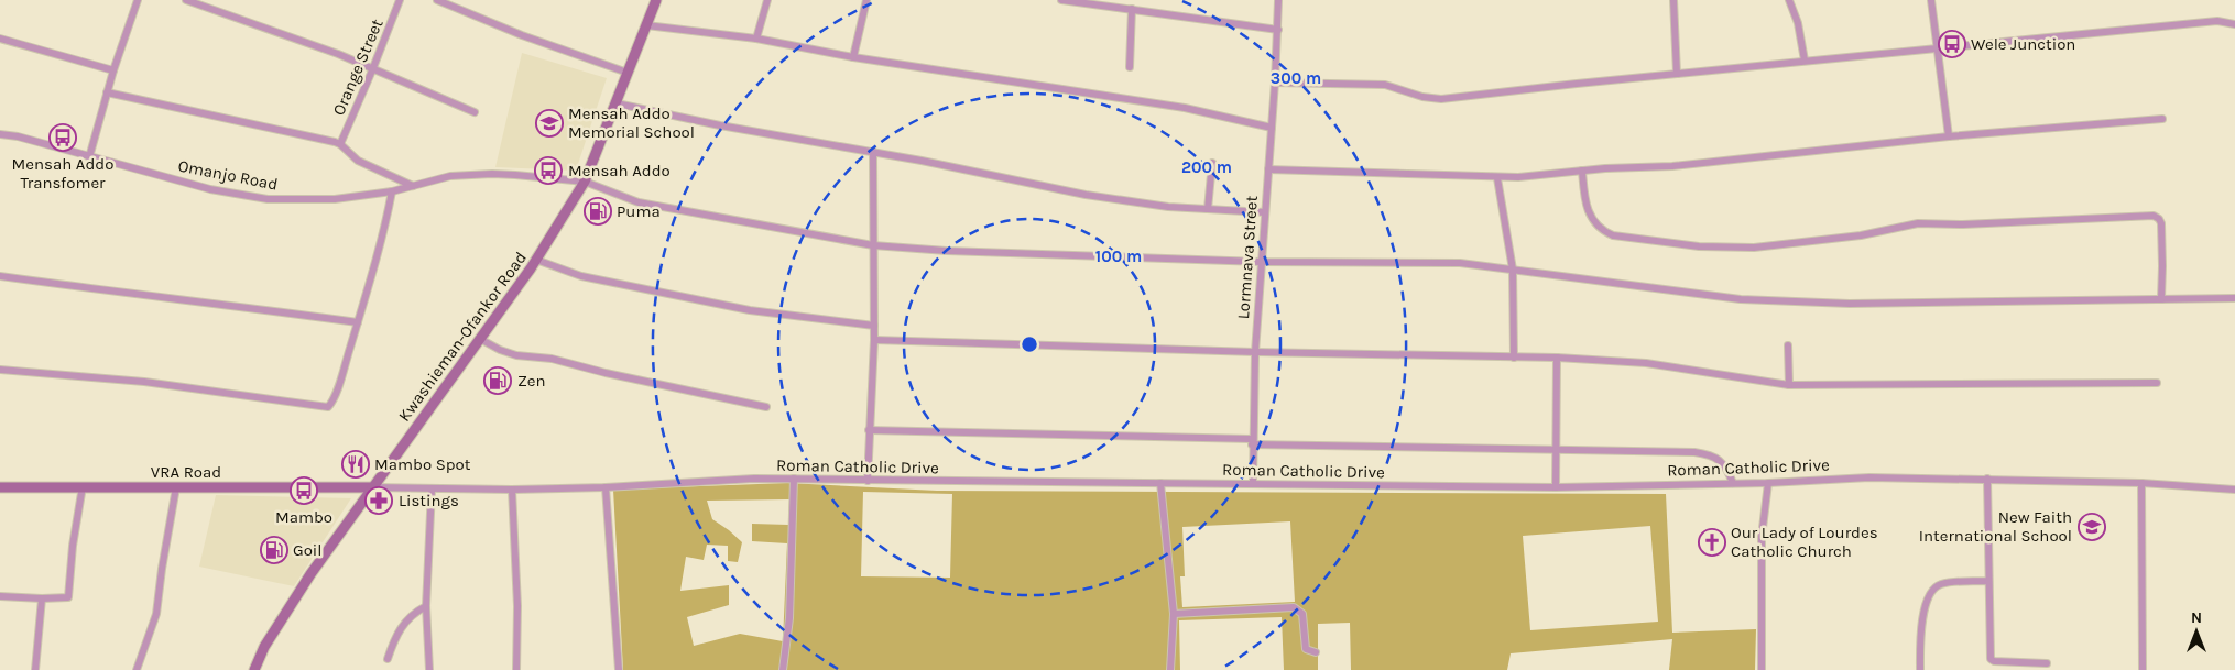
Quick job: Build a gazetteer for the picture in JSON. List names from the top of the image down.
{
  "streets": {
    "main road": ["Kwashieman-Ofankor Road", "VRA Road"],
    "street": [
      "Orange Street",
      "Omanjo Road",
      "Lormnava Street",
      "Roman Catholic Drive"
    ]
  },
  "crossings": [
    ["Omanjo Road", "Lormnava Street"],
    ["Omanjo Road", "Kwashieman-Ofankor Road"],
    ["Lormnava Street", "Roman Catholic Drive"],
    ["Kwashieman-Ofankor Road", "Roman Catholic Drive"],
    ["Kwashieman-Ofankor Road", "VRA Road"],
    ["Roman Catholic Drive", "VRA Road"]
  ],
  "places": {
    "bus stop": [
      "Wele Junction",
      "Mensah Addo Transfomer",
      "Mensah Addo",
      "Mambo"
    ],
    "school or university": ["Mensah Addo Memorial School", "New Faith International School"],
    "fuel station": ["Puma", "Zen", "Goil"],
    "restaurant": ["Mambo Spot"],
    "pharmacy": ["Listings"],
    "church": ["Our Lady of Lourdes Catholic Church"]
  },
  "north": "top",
  "rings": ["300 m", "200 m", "100 m"]
}
